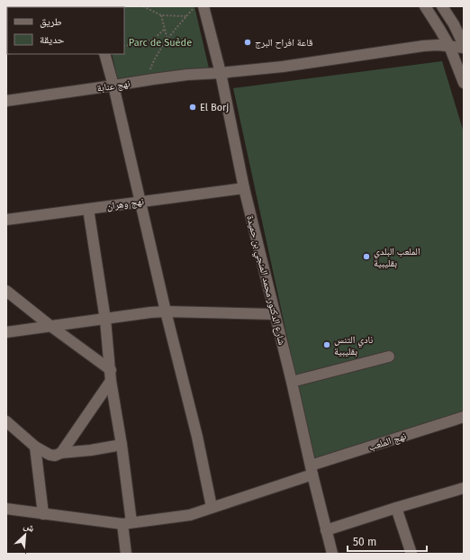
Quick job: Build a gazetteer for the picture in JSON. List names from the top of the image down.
{
  "streets": {
    "street": [
      "نهج عنابة",
      "نهج وهران",
      "شارع الدكتور محمد المنجي بن حميدة",
      "نهج الملعب"
    ]
  },
  "crossings": [
    ["نهج عنابة", "شارع الدكتور محمد المنجي بن حميدة"],
    ["نهج وهران", "شارع الدكتور محمد المنجي بن حميدة"],
    ["شارع الدكتور محمد المنجي بن حميدة", "نهج الملعب"]
  ],
  "parks": ["Parc de Suède"],
  "places": [
    "قاعة افراح البرج",
    "El Borj",
    "الملعب البلدي بقليبية",
    "نادي التنس بقليبية"
  ],
  "legend": ["طريق", "حديقة"],
  "scale_bar": "50 m",
  "north": "top right"
}
